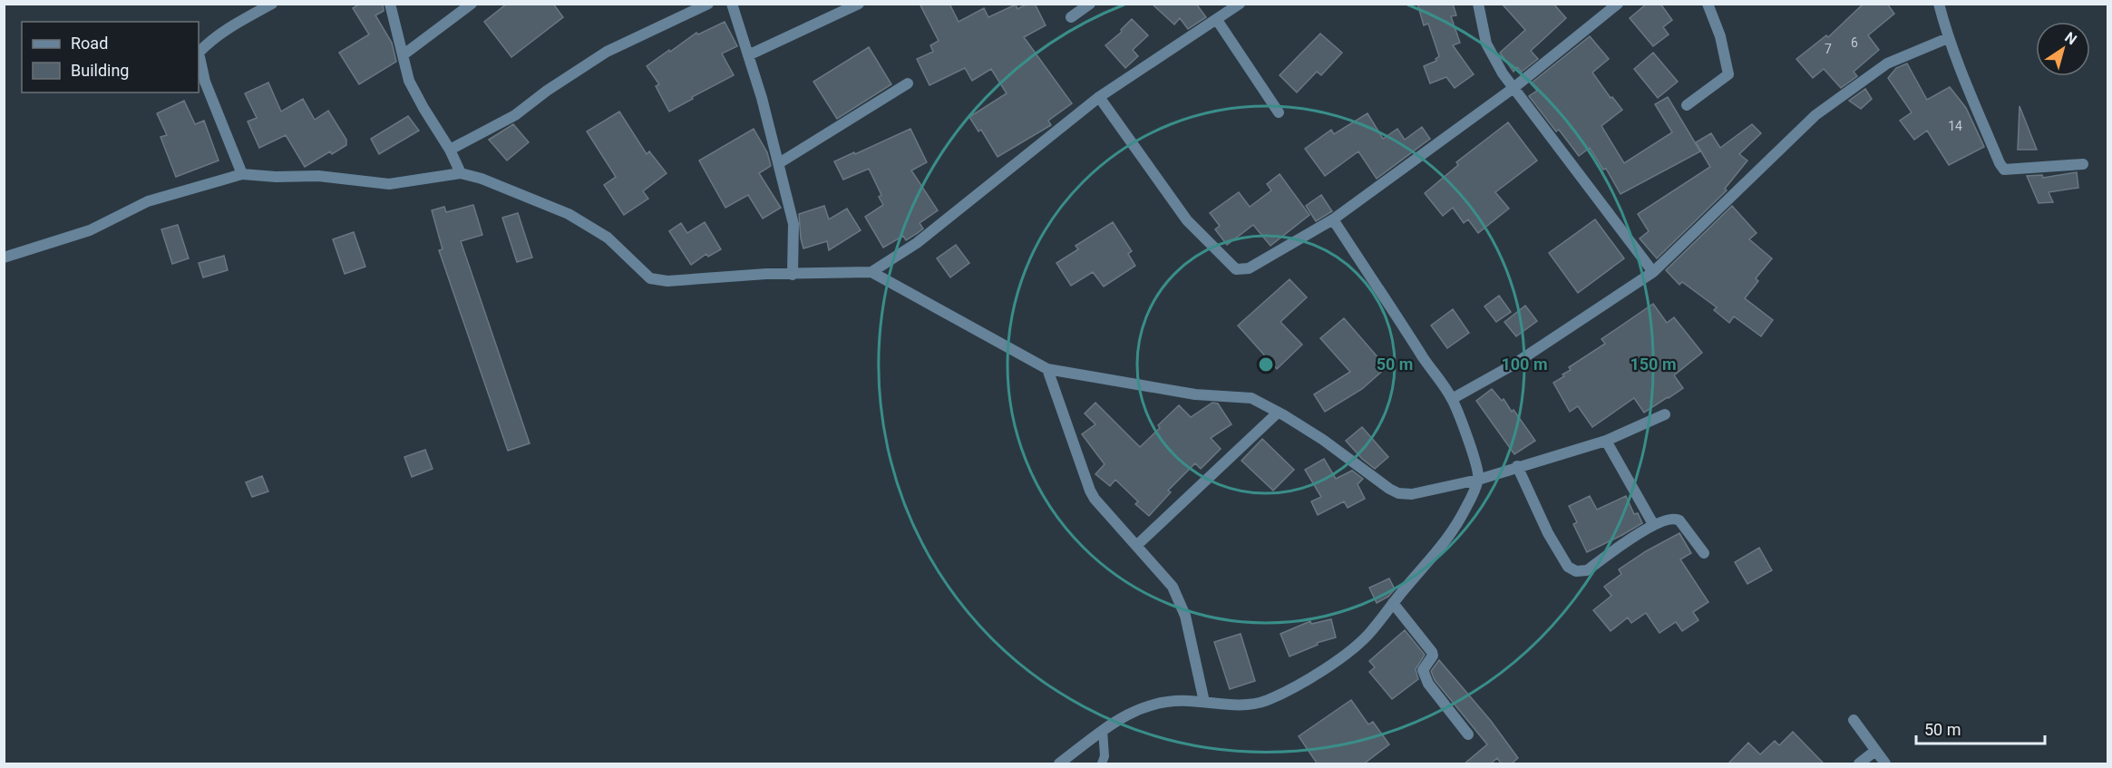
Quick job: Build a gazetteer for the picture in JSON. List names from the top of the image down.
{
  "house_numbers": ["6", "7", "14"],
  "legend": ["Road", "Building"],
  "scale_bar": "50 m",
  "north": "top right",
  "rings": ["50 m", "100 m", "150 m"]
}
